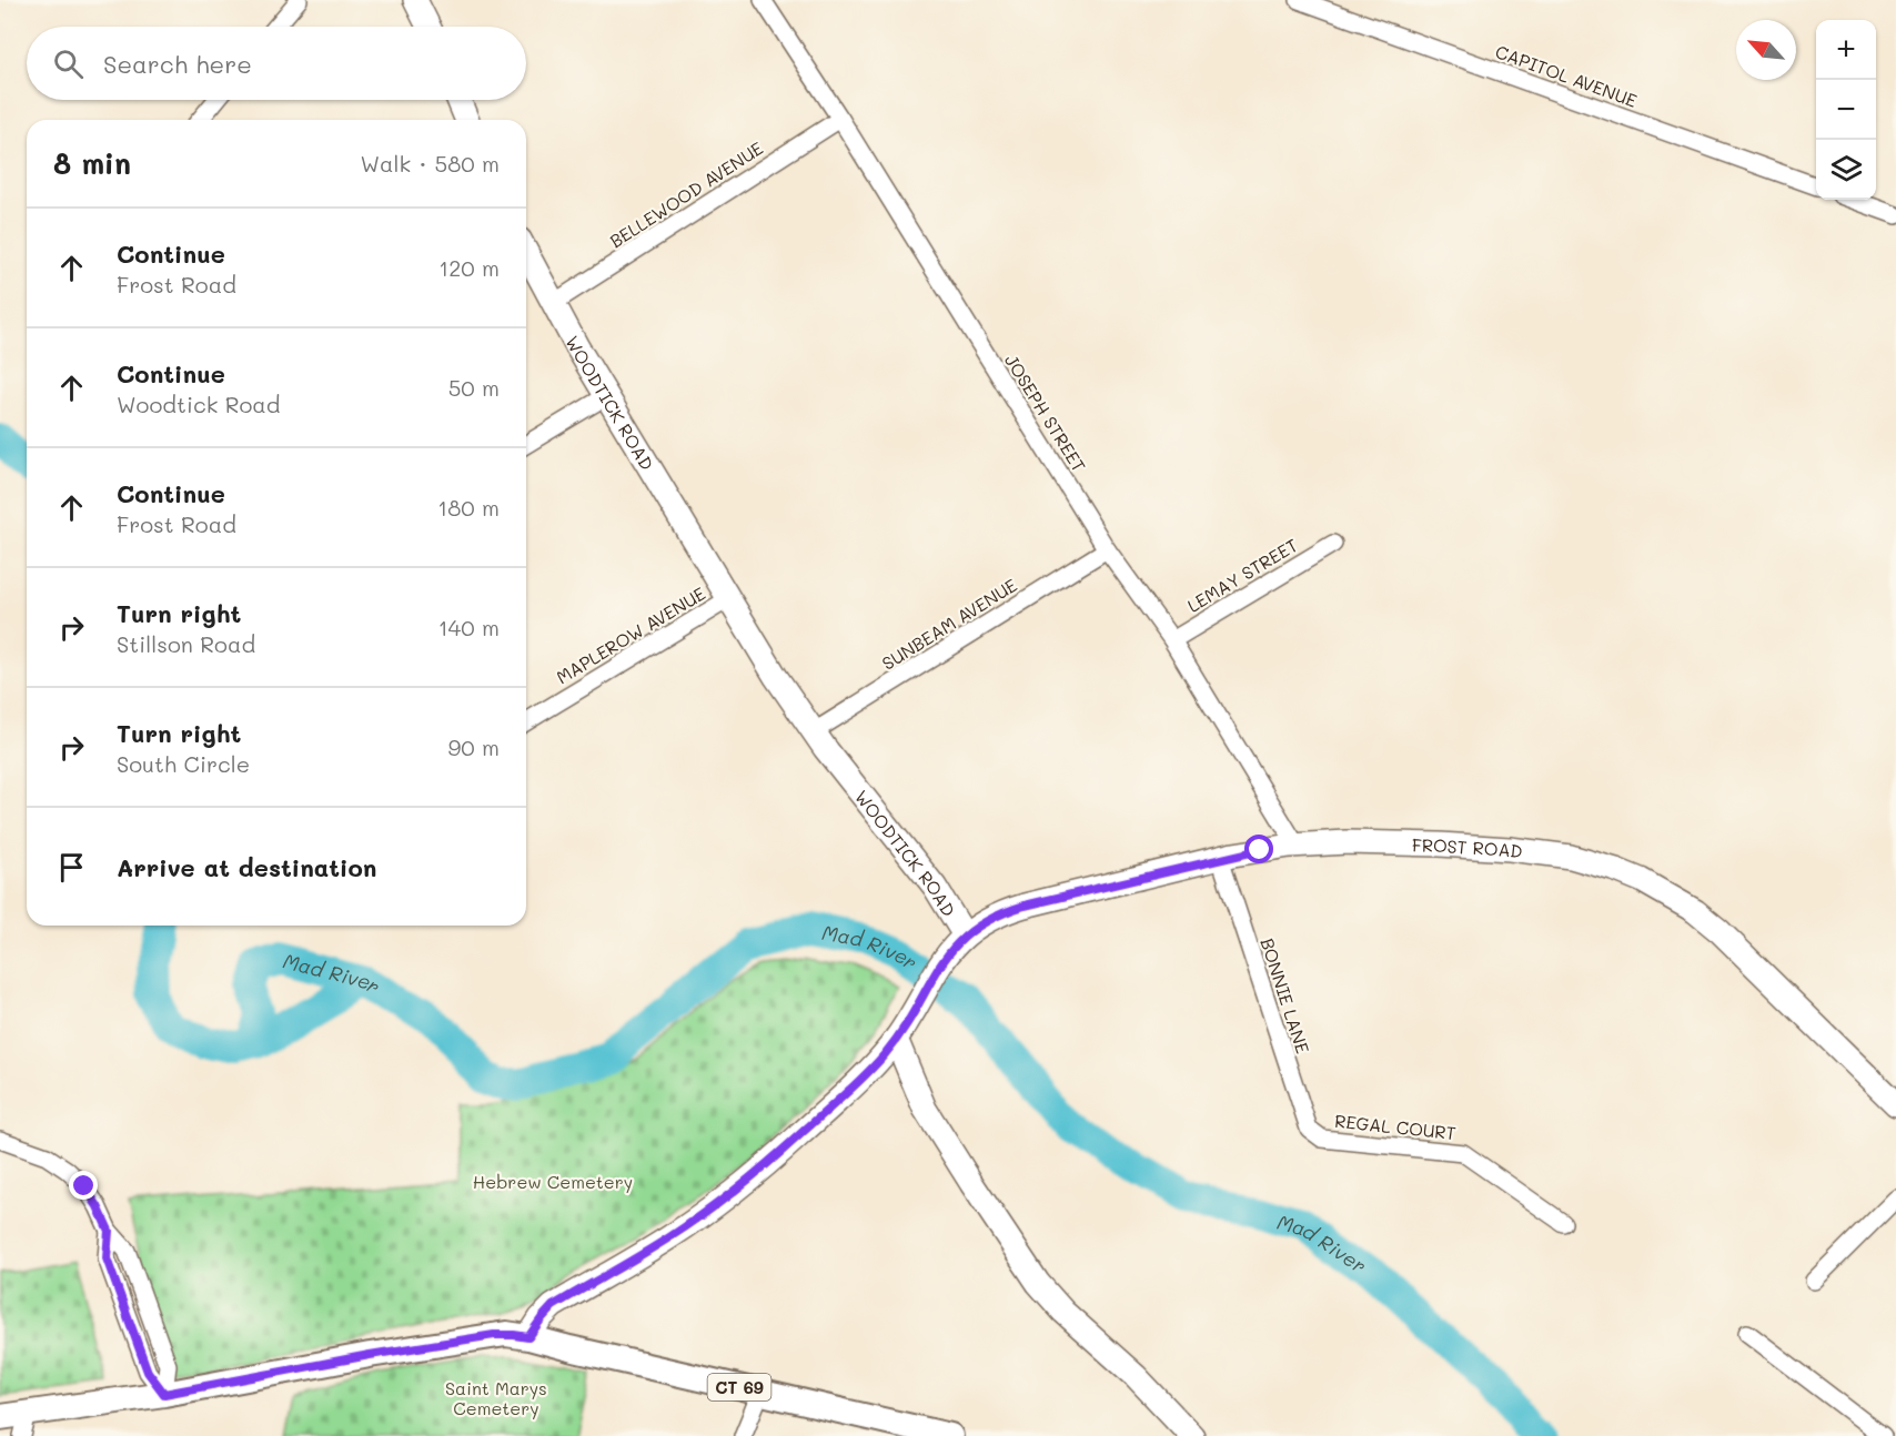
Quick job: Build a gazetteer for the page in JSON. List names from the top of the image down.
{
  "streets": {
    "main road": ["WOODTICK ROAD", "FROST ROAD", "CT 69"],
    "street": [
      "CAPITOL AVENUE",
      "BELLEWOOD AVENUE",
      "JOSEPH STREET",
      "LEMAY STREET",
      "SUNBEAM AVENUE",
      "MAPLEROW AVENUE",
      "BONNIE LANE",
      "REGAL COURT"
    ]
  },
  "crossings": [
    ["BELLEWOOD AVENUE", "WOODTICK ROAD"],
    ["BELLEWOOD AVENUE", "JOSEPH STREET"],
    ["WOODTICK ROAD", "SUNBEAM AVENUE"],
    ["WOODTICK ROAD", "MAPLEROW AVENUE"],
    ["WOODTICK ROAD", "FROST ROAD"],
    ["JOSEPH STREET", "LEMAY STREET"],
    ["JOSEPH STREET", "SUNBEAM AVENUE"],
    ["JOSEPH STREET", "FROST ROAD"],
    ["FROST ROAD", "BONNIE LANE"],
    ["BONNIE LANE", "REGAL COURT"]
  ],
  "water": ["Mad River"],
  "parks": ["Hebrew Cemetery", "Saint Marys Cemetery"],
  "north": "top left",
  "page": {
    "map_buttons": ["+", "−"],
    "search": "Search here",
    "heading": ["8 min", "Walk · 580 m"],
    "list": [
      ["Continue", "Frost Road", "120 m"],
      ["Continue", "Woodtick Road", "50 m"],
      ["Continue", "Frost Road", "180 m"],
      ["Turn right", "Stillson Road", "140 m"],
      ["Turn right", "South Circle", "90 m"],
      "Arrive at destination"
    ]
  }
}
